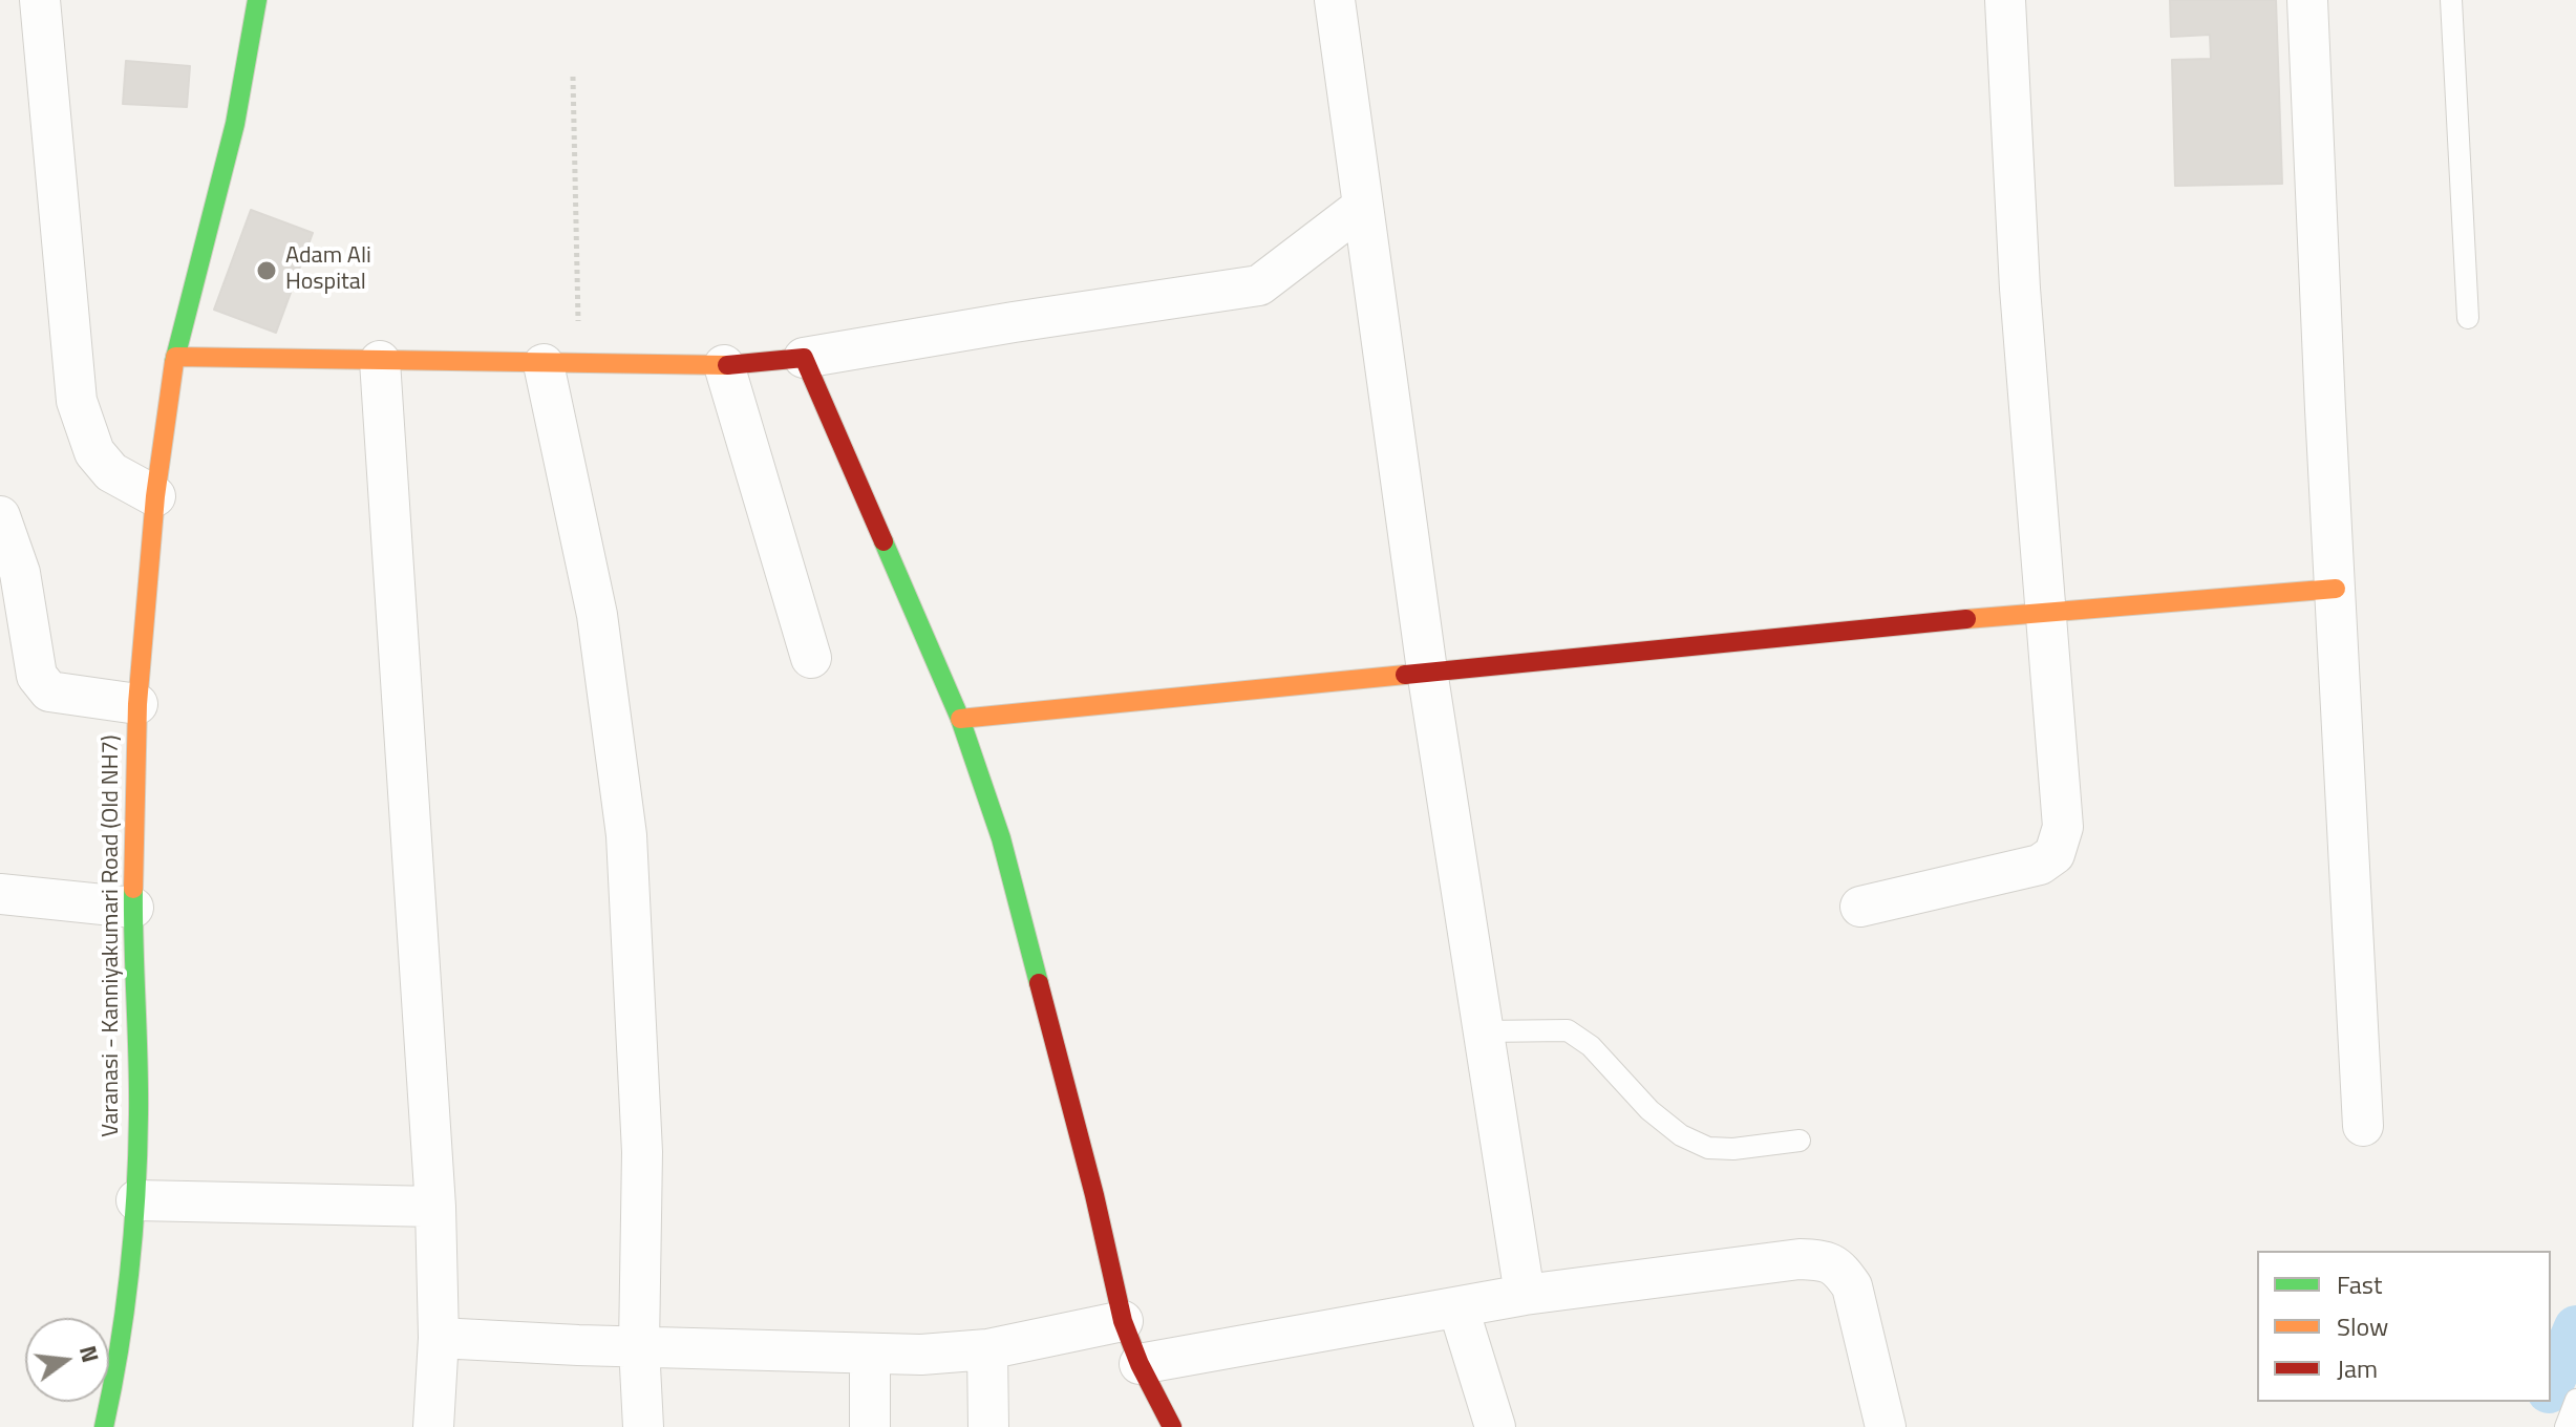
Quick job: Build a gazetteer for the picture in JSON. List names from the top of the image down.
{
  "streets": {
    "street": ["Varanasi - Kanniyakumari Road (Old NH7)"]
  },
  "places": ["Adam Ali Hospital"],
  "legend": ["Fast", "Slow", "Jam"],
  "north": "right"
}
